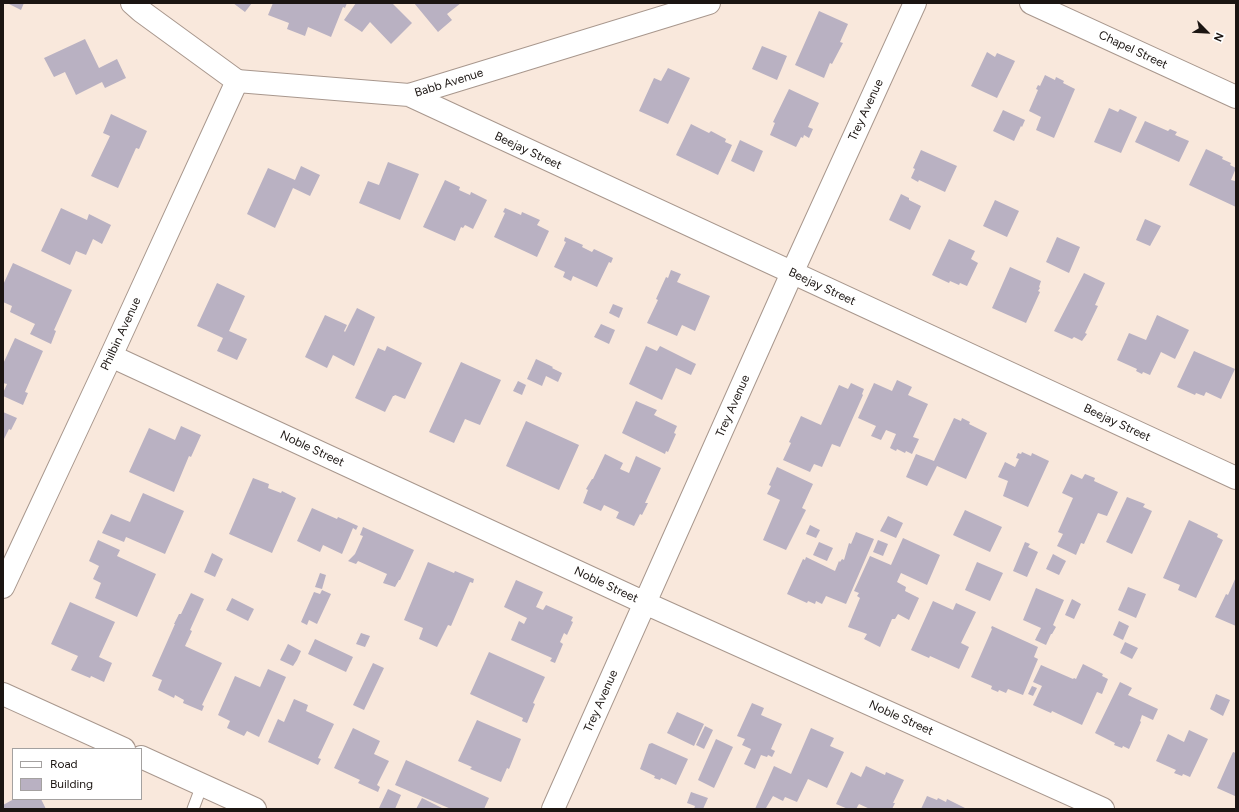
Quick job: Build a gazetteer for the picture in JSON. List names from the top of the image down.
{
  "streets": {
    "street": [
      "Chapel Street",
      "Babb Avenue",
      "Trey Avenue",
      "Beejay Street",
      "Philbin Avenue",
      "Noble Street"
    ]
  },
  "crossings": [
    ["Babb Avenue", "Beejay Street"],
    ["Babb Avenue", "Philbin Avenue"],
    ["Trey Avenue", "Beejay Street"],
    ["Trey Avenue", "Noble Street"],
    ["Philbin Avenue", "Noble Street"]
  ],
  "legend": ["Road", "Building"],
  "north": "bottom right"
}
